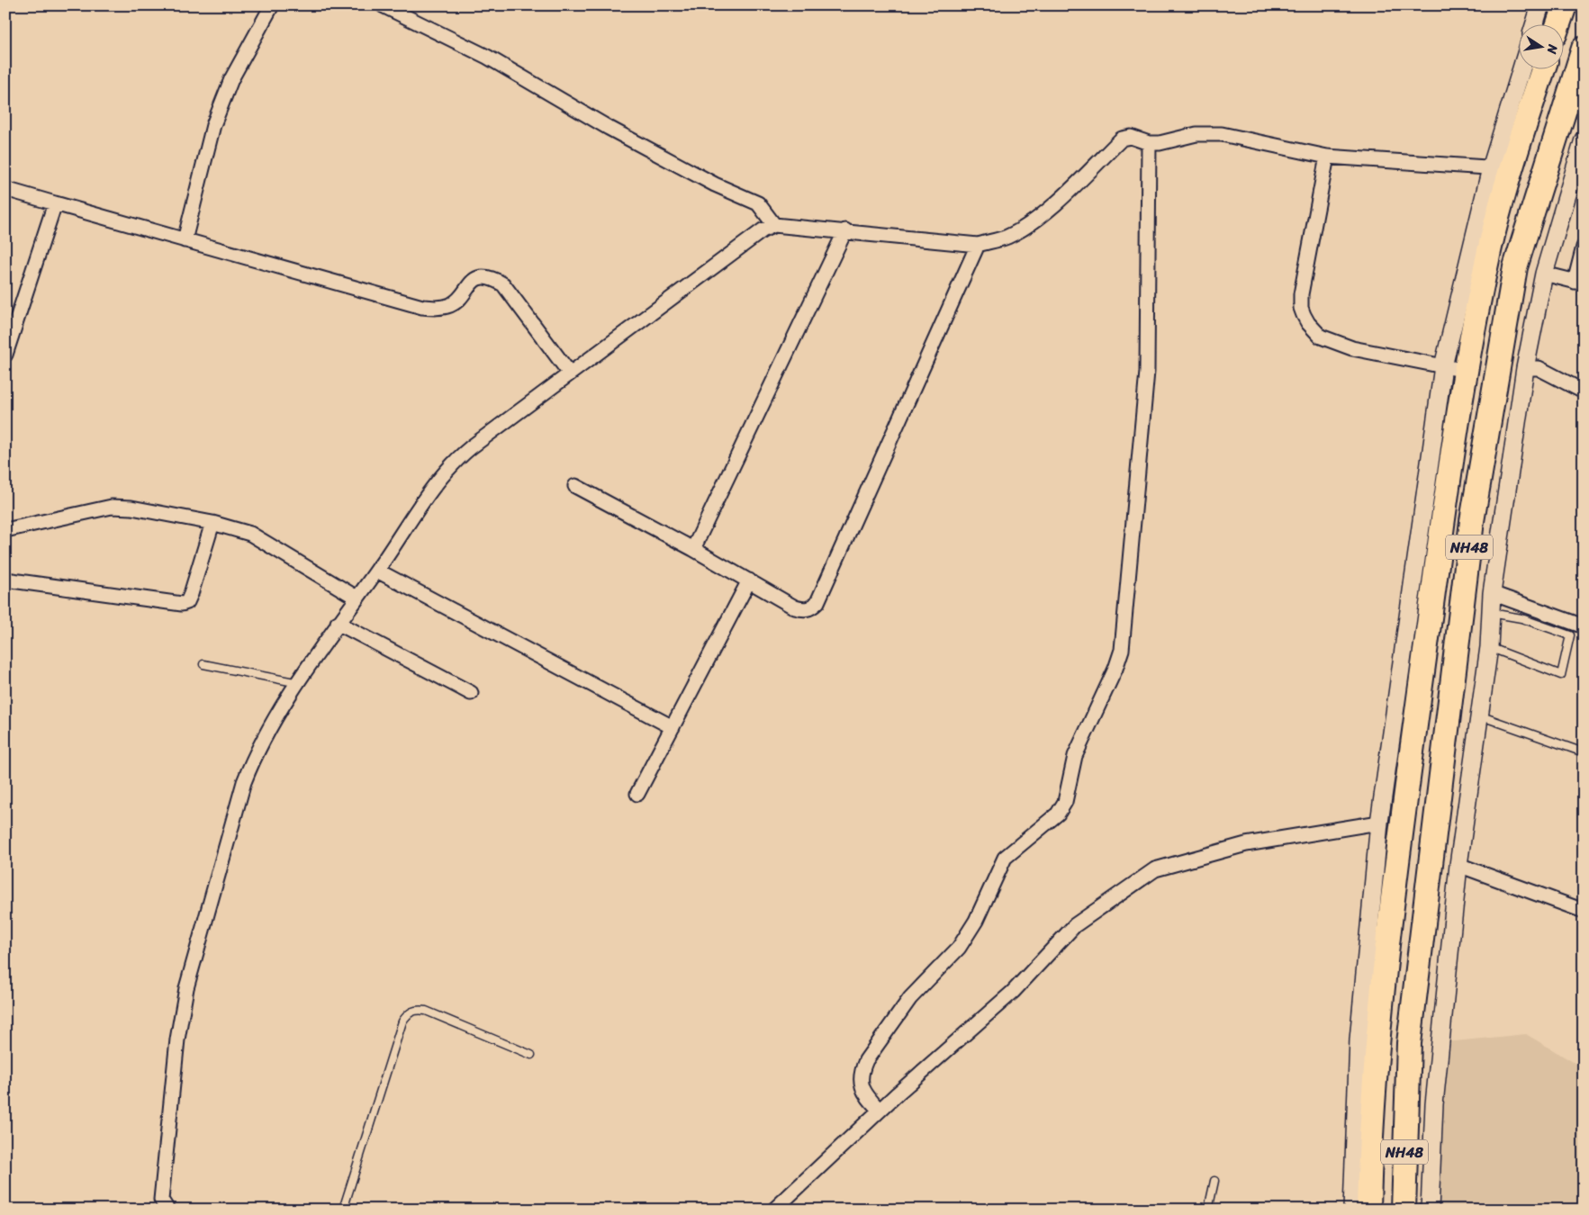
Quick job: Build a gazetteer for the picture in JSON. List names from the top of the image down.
{
  "streets": {
    "highway": ["NH48"]
  },
  "north": "right"
}
